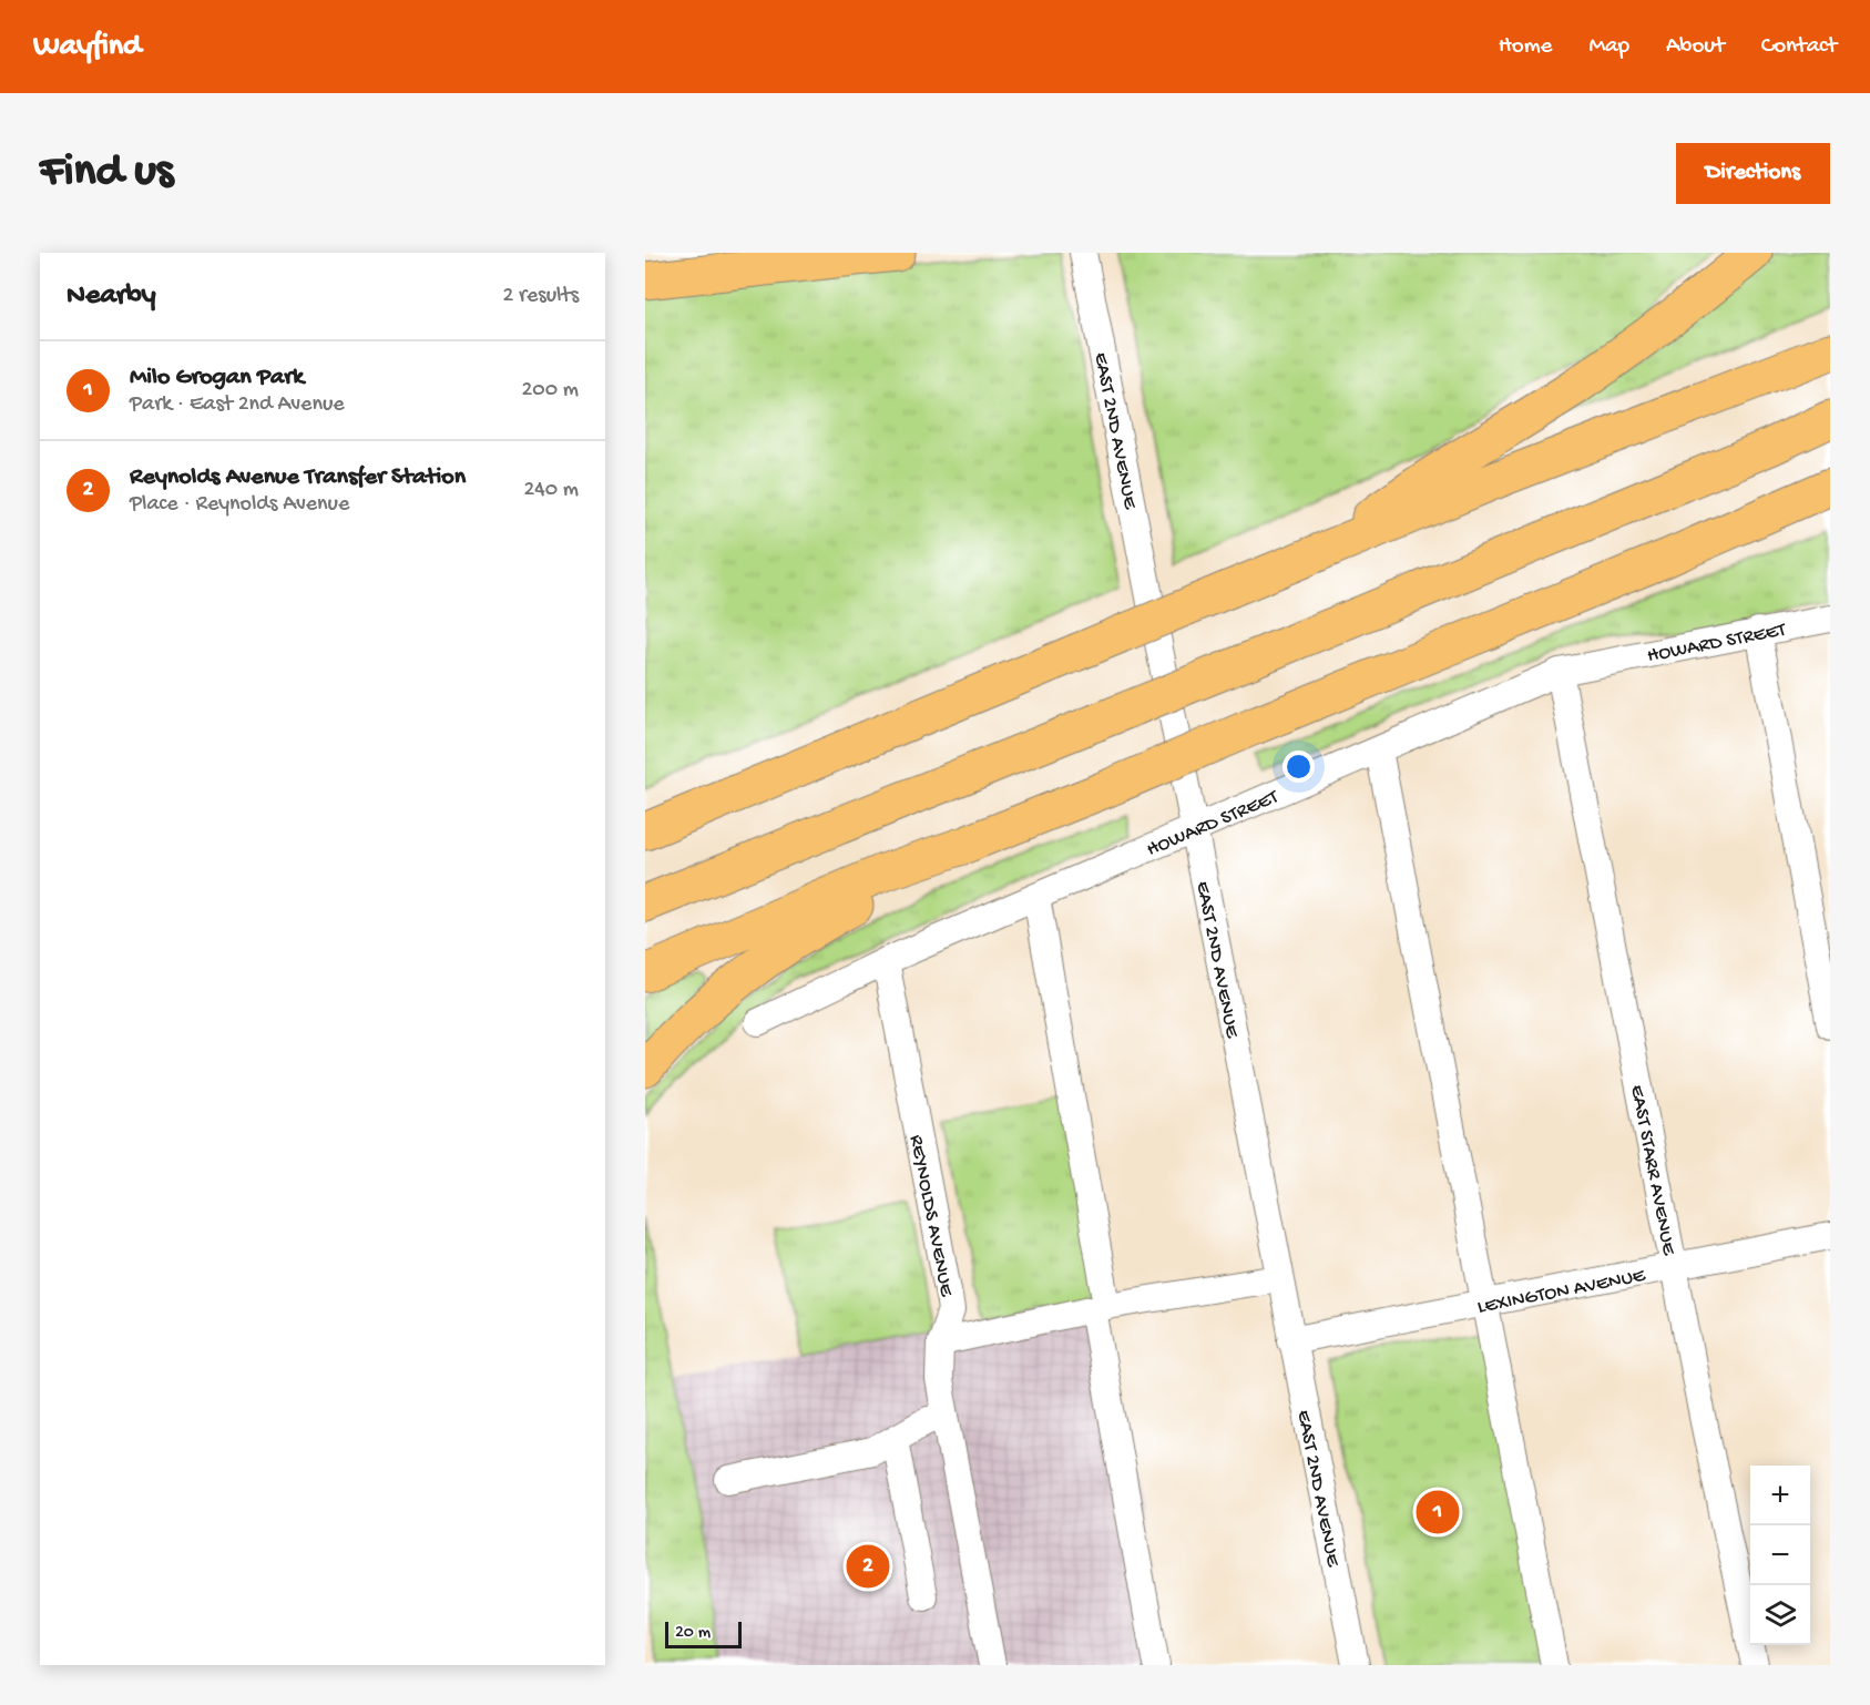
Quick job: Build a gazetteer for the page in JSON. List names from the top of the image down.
{
  "streets": {
    "street": [
      "EAST 2ND AVENUE",
      "HOWARD STREET",
      "EAST STARR AVENUE",
      "REYNOLDS AVENUE",
      "LEXINGTON AVENUE"
    ]
  },
  "crossings": [
    ["EAST 2ND AVENUE", "HOWARD STREET"],
    ["EAST 2ND AVENUE", "LEXINGTON AVENUE"],
    ["HOWARD STREET", "EAST STARR AVENUE"],
    ["HOWARD STREET", "REYNOLDS AVENUE"],
    ["EAST STARR AVENUE", "LEXINGTON AVENUE"]
  ],
  "scale_bar": "20 m",
  "page": {
    "header": "Wayfind",
    "nav": [
      "Home",
      "Map",
      "About",
      "Contact"
    ],
    "buttons": "Directions",
    "title": "Find us",
    "heading": ["Nearby", "2 results"],
    "list": [
      {
        "mark": "1",
        "name": "Milo Grogan Park",
        "note": "Park · East 2nd Avenue",
        "value": "200 m"
      },
      {
        "mark": "2",
        "name": "Reynolds Avenue Transfer Station",
        "note": "Place · Reynolds Avenue",
        "value": "240 m"
      }
    ],
    "map_buttons": ["+", "−"],
    "pins": ["1", "2"],
    "scale": "20 m"
  }
}
